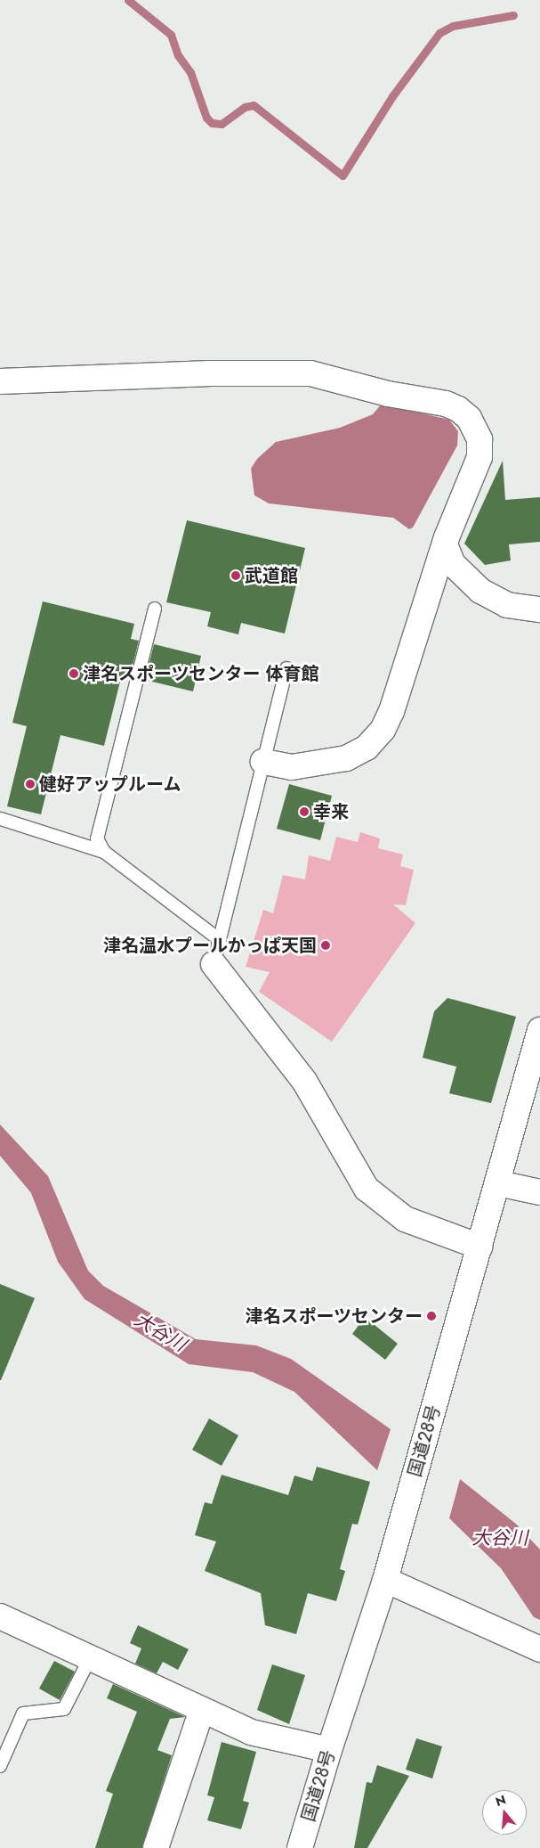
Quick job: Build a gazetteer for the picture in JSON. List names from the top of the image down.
{
  "streets": {
    "main road": ["国道28号"]
  },
  "water": ["大谷川"],
  "places": [
    "武道館",
    "津名スポーツセンター 体育館",
    "健好アップルーム",
    "幸来",
    "津名温水プールかっぱ天国",
    "津名スポーツセンター"
  ],
  "north": "top"
}
